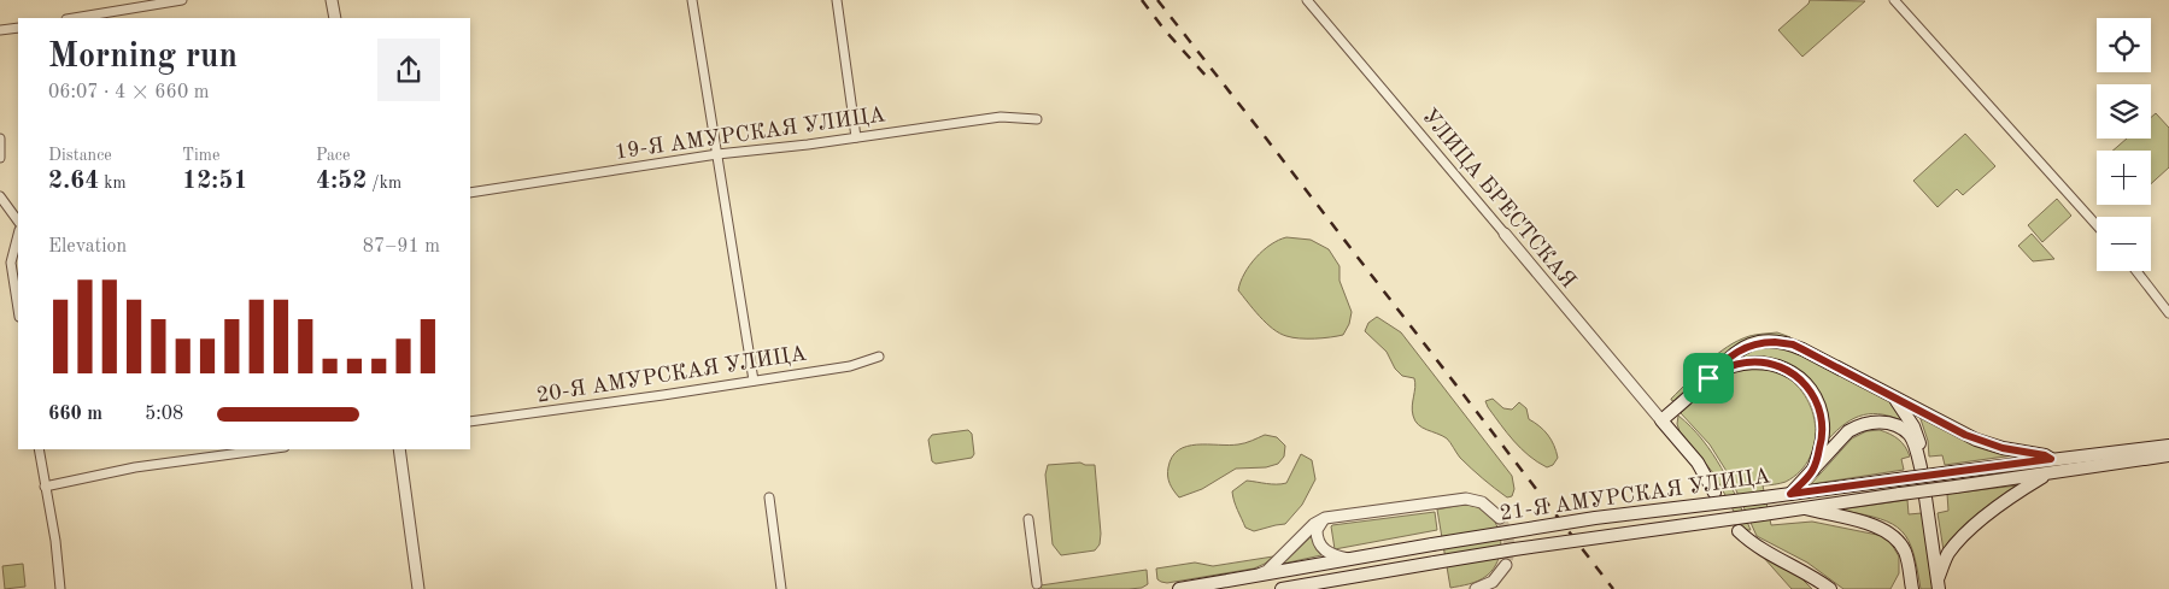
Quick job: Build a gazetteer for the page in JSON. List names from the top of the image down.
{
  "streets": {
    "main road": ["21-Я АМУРСКАЯ УЛИЦА"],
    "street": ["19-Я АМУРСКАЯ УЛИЦА", "УЛИЦА БРЕСТСКАЯ", "20-Я АМУРСКАЯ УЛИЦА"]
  },
  "page": {
    "map_buttons": ["+", "−"],
    "heading": ["Morning run", "06:07 · 4 × 660 m"],
    "stats": [
      ["Distance", "2.64 km"],
      ["Time", "12:51"],
      ["Pace", "4:52 /km"]
    ],
    "chart": ["Elevation", "87–91 m"],
    "list": [
      {
        "name": "660 m",
        "note": "5:08"
      }
    ]
  }
}
